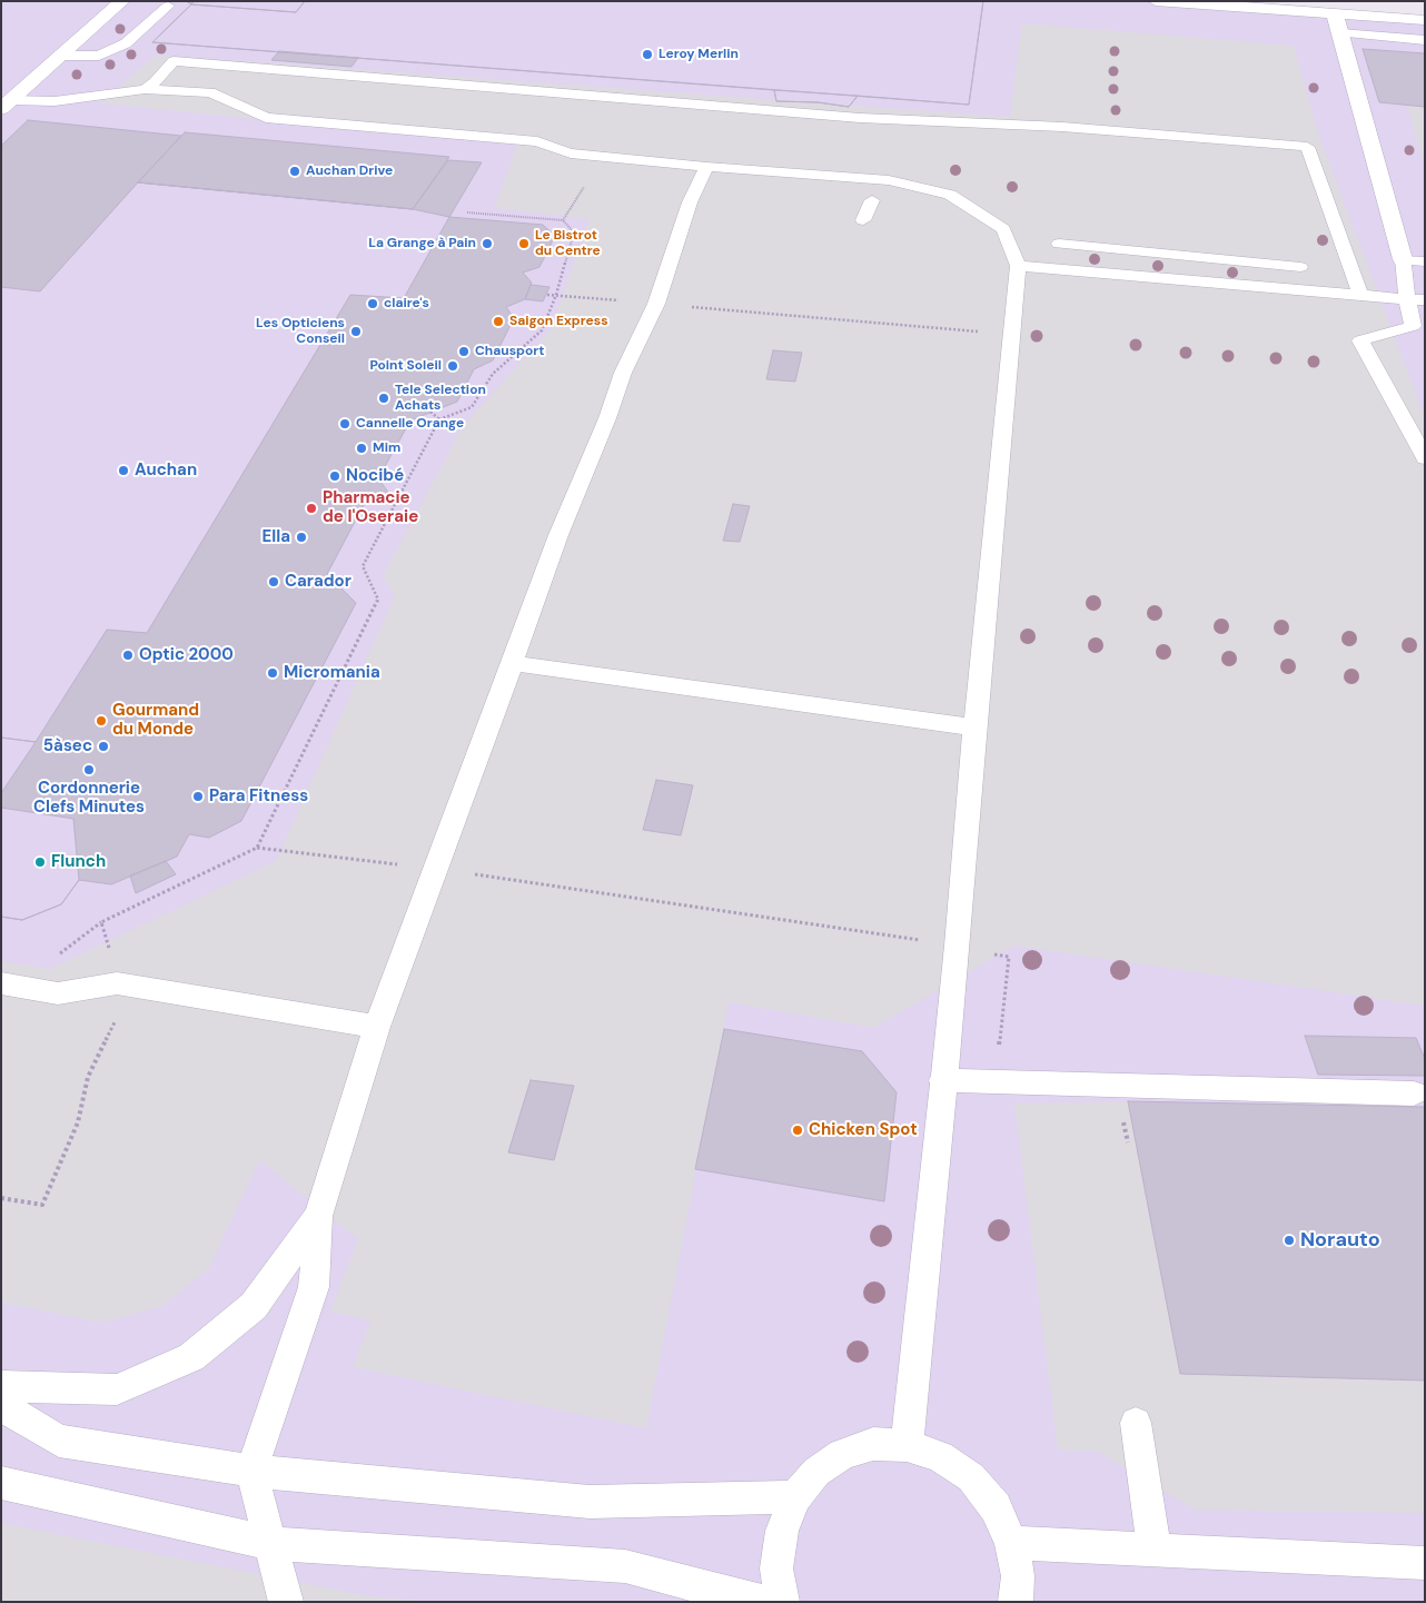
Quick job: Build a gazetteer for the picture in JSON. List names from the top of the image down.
{
  "places": [
    "Leroy Merlin",
    "Auchan Drive",
    "La Grange à Pain",
    "Le Bistrot du Centre",
    "claire's",
    "Saigon Express",
    "Les Opticiens Conseil",
    "Chausport",
    "Point Soleil",
    "Tele Selection Achats",
    "Cannelle Orange",
    "Mim",
    "Auchan",
    "Nocibé",
    "Pharmacie de l'Oseraie",
    "Ella",
    "Carador",
    "Optic 2000",
    "Micromania",
    "Gourmand du Monde",
    "5àsec",
    "Cordonnerie Clefs Minutes",
    "Para Fitness",
    "Flunch",
    "Chicken Spot",
    "Norauto"
  ]
}
